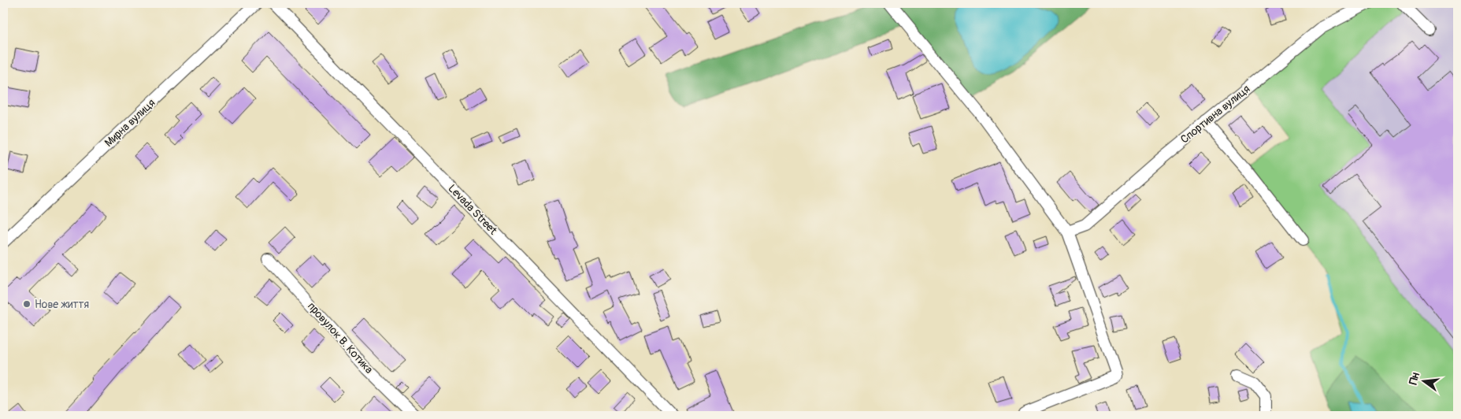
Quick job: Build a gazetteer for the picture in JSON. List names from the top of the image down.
{
  "streets": {
    "street": [
      "Спортивна вулиця",
      "Мирна вулиця",
      "Levada Street",
      "провулок В. Котика"
    ]
  },
  "places": ["Нове життя"],
  "north": "left"
}
